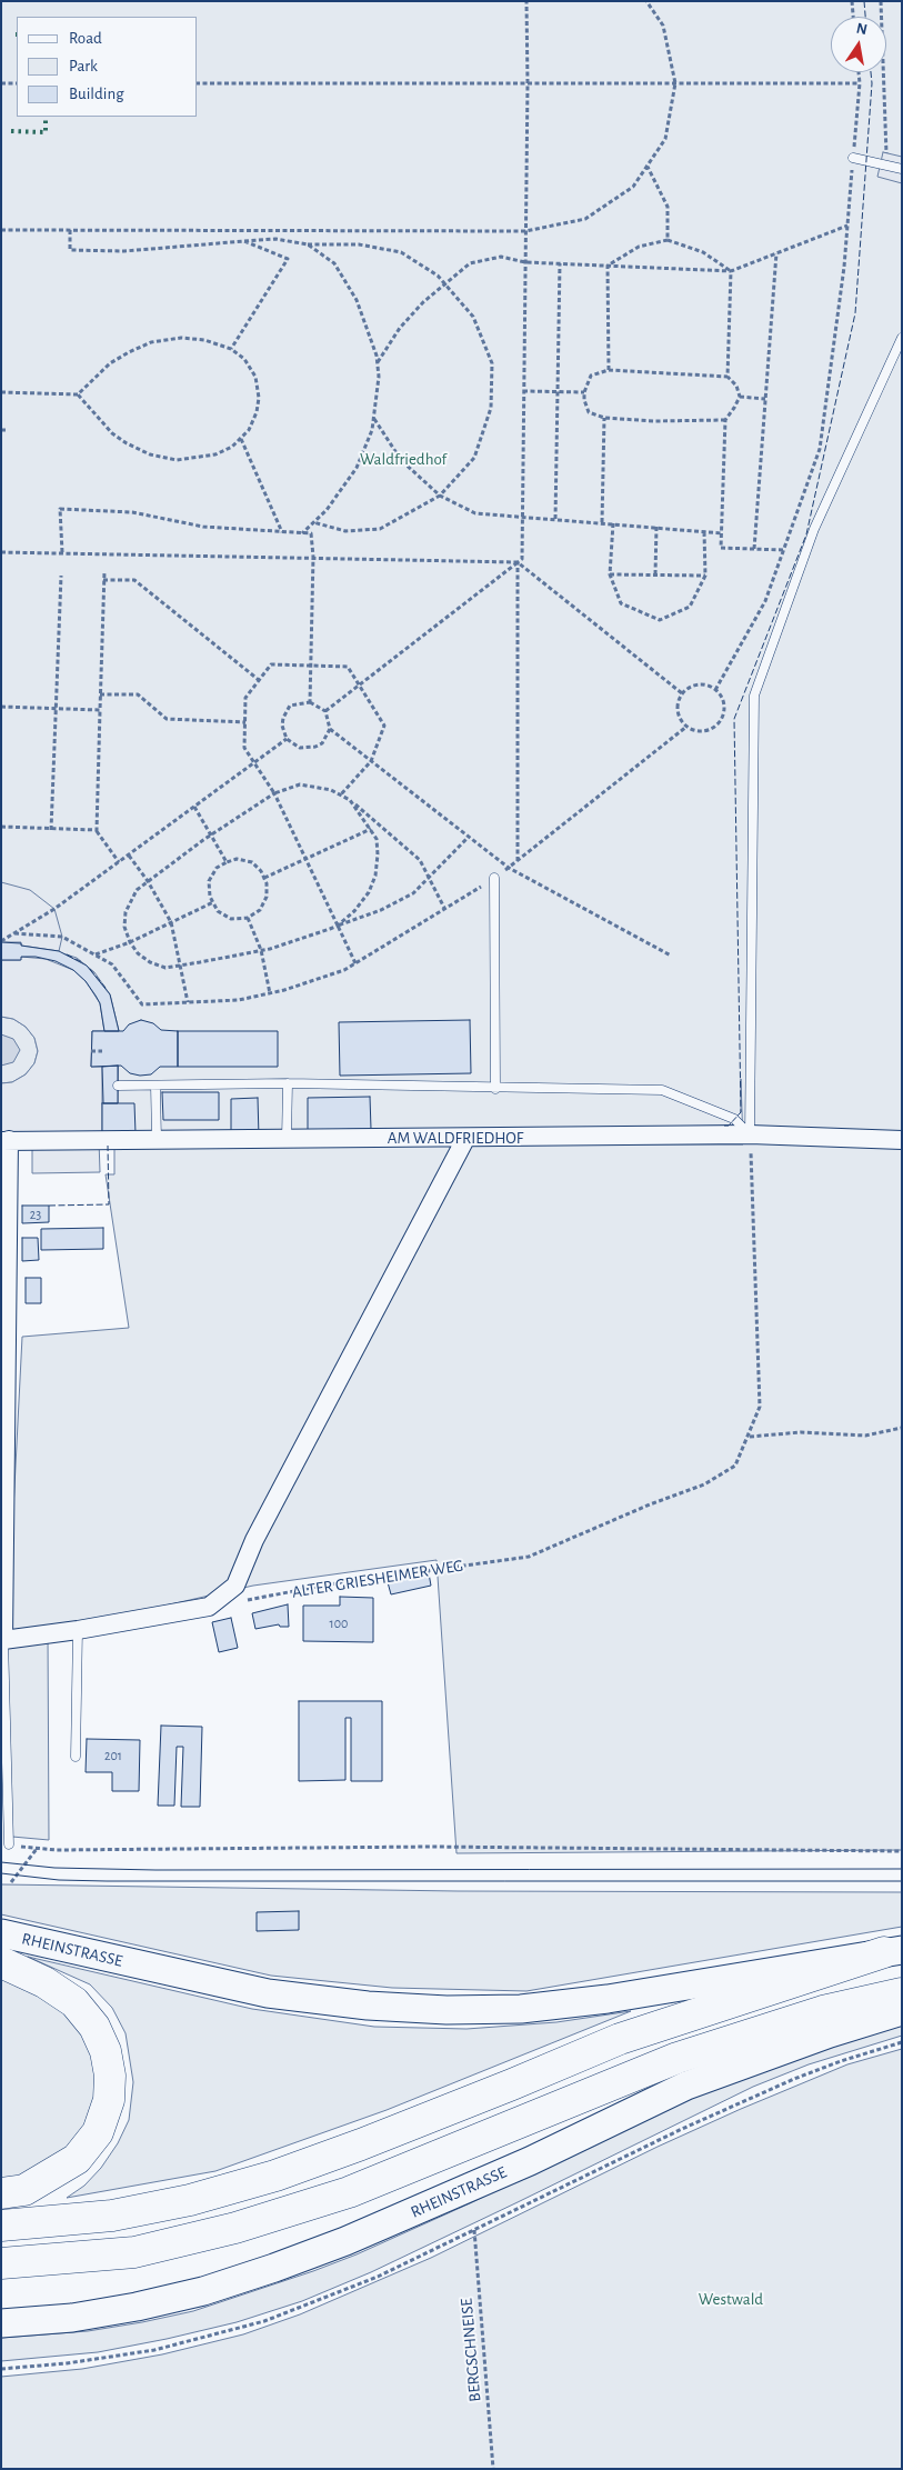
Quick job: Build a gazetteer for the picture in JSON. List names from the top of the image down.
{
  "streets": {
    "main road": ["RHEINSTRASSE"],
    "street": ["AM WALDFRIEDHOF"],
    "path": ["ALTER GRIESHEIMER WEG", "BERGSCHNEISE"]
  },
  "parks": ["Waldfriedhof", "Westwald"],
  "house_numbers": ["23", "100", "201"],
  "legend": ["Road", "Park", "Building"],
  "north": "top"
}
